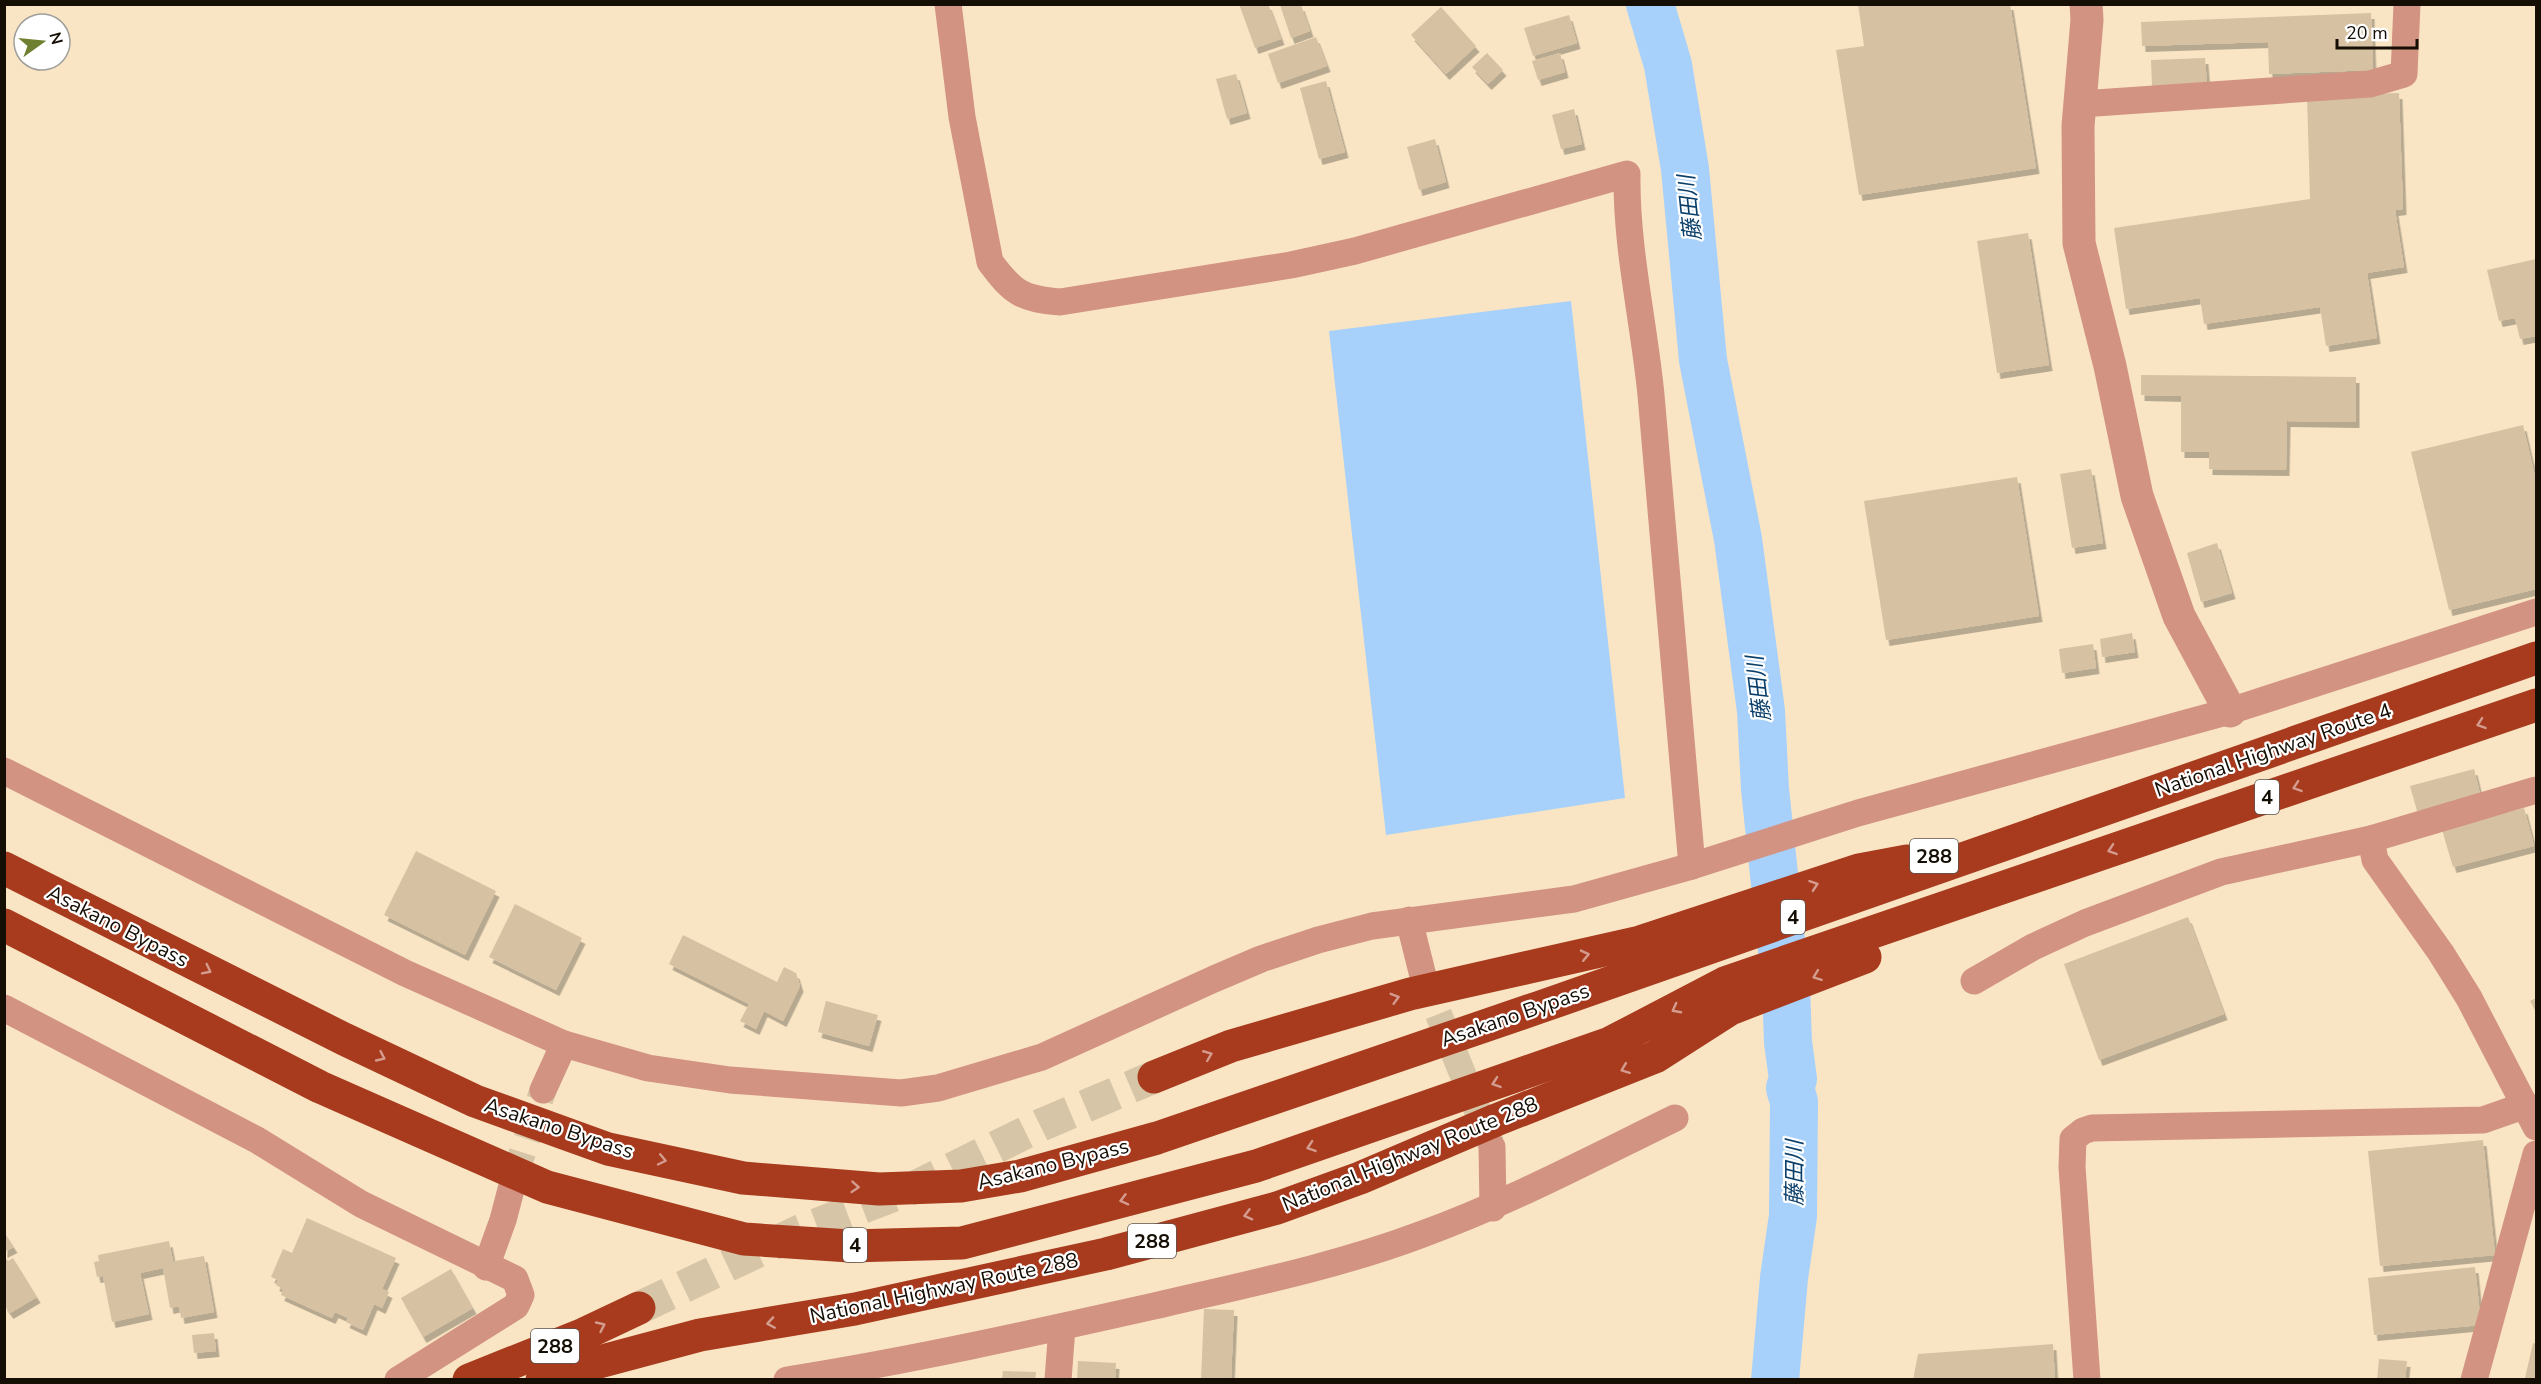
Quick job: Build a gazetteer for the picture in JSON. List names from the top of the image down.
{
  "streets": {
    "highway": [
      "National Highway Route 4",
      "4",
      "288",
      "Asakano Bypass",
      "National Highway Route 288"
    ]
  },
  "crossings": [
    ["National Highway Route 4", "288"],
    ["National Highway Route 4", "National Highway Route 288"],
    ["4", "National Highway Route 288"],
    ["288", "Asakano Bypass"]
  ],
  "water": ["藤田川"],
  "scale_bar": "20 m",
  "north": "right"
}
